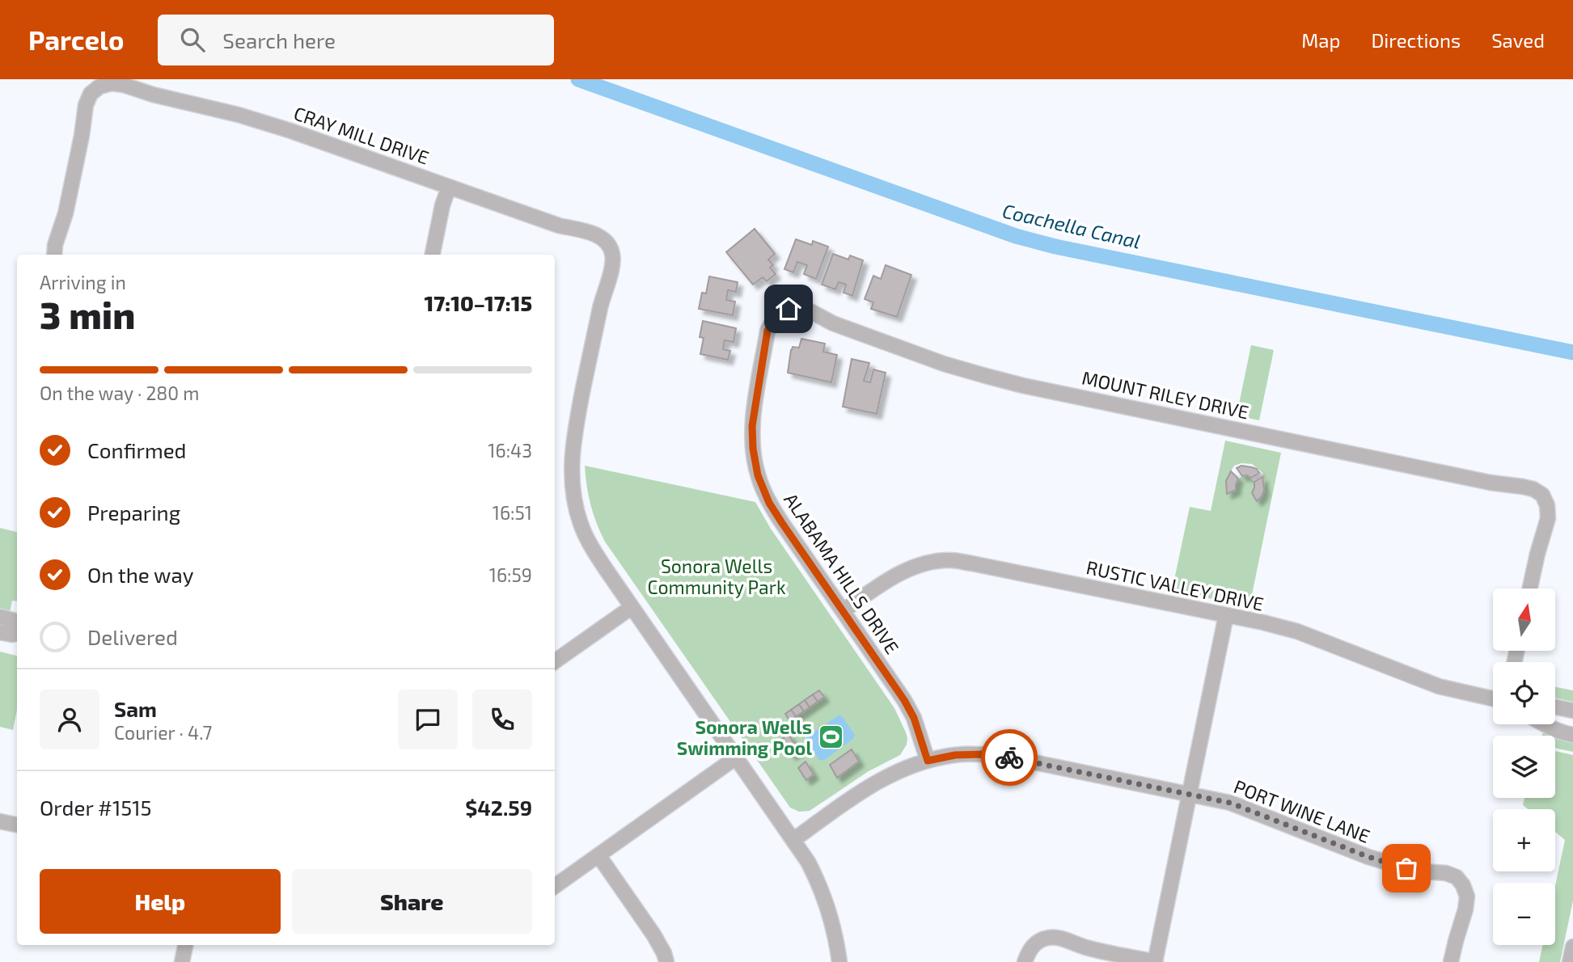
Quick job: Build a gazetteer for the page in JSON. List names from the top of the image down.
{
  "streets": {
    "street": [
      "CRAY MILL DRIVE",
      "MOUNT RILEY DRIVE",
      "ALABAMA HILLS DRIVE",
      "RUSTIC VALLEY DRIVE",
      "PORT WINE LANE"
    ]
  },
  "crossings": [
    ["MOUNT RILEY DRIVE", "ALABAMA HILLS DRIVE"],
    ["ALABAMA HILLS DRIVE", "RUSTIC VALLEY DRIVE"],
    ["ALABAMA HILLS DRIVE", "PORT WINE LANE"]
  ],
  "water": ["Coachella Canal"],
  "parks": ["Sonora Wells Community Park"],
  "places": {
    "sports": ["Sonora Wells Swimming Pool"]
  },
  "north": "top",
  "page": {
    "header": "Parcelo",
    "search": "Search here",
    "nav": ["Map", "Directions", "Saved"],
    "heading": ["3 min", "Arriving in", "17:10–17:15"],
    "panel": [
      "Sam",
      "Courier · 4.7",
      "Order #1515",
      "$42.59"
    ],
    "bar": "On the way · 280 m",
    "list": [
      ["Confirmed", "16:43"],
      ["Preparing", "16:51"],
      ["On the way", "16:59"],
      "Delivered"
    ],
    "map_buttons": ["+", "−"],
    "buttons": ["Help", "Share"]
  }
}
